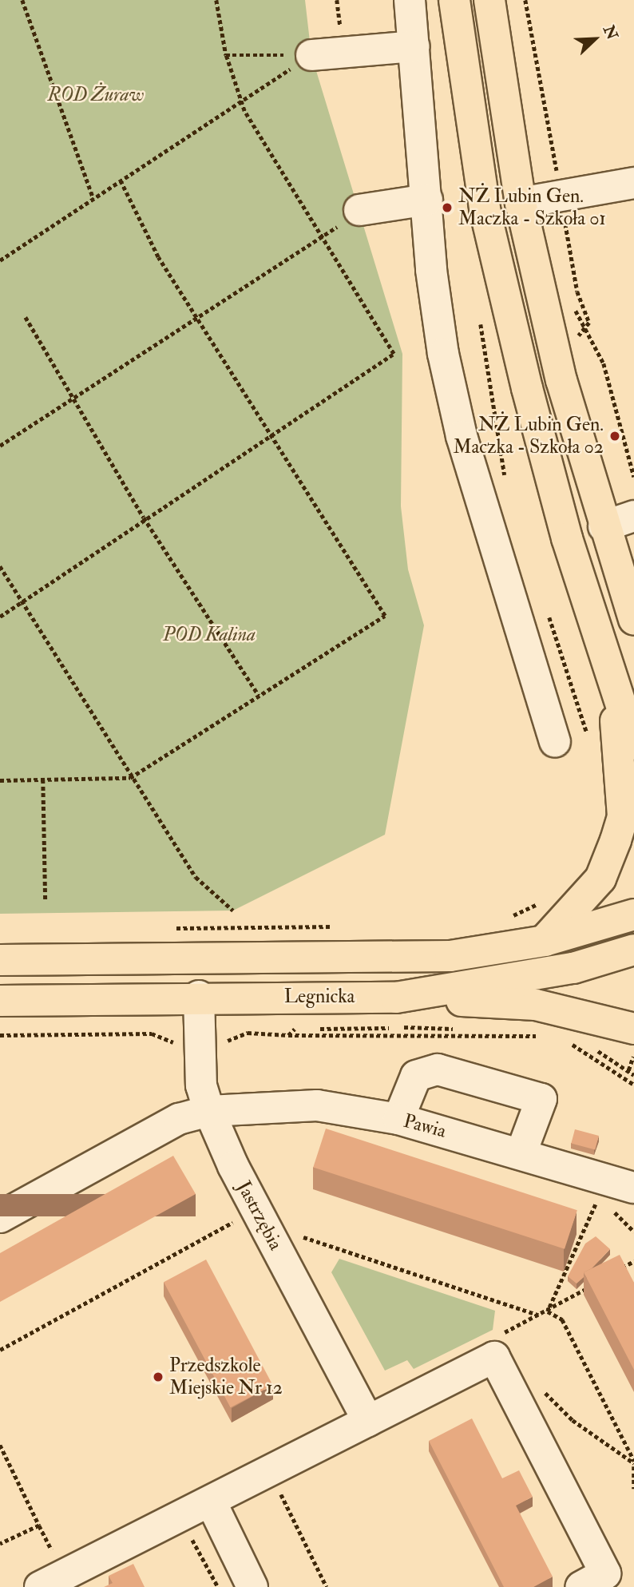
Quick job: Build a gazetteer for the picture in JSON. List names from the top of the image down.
{
  "streets": {
    "main road": ["Legnicka"],
    "street": ["Pawia", "Jastrzębia"]
  },
  "crossings": [
    ["Legnicka", "Jastrzębia"],
    ["Pawia", "Jastrzębia"]
  ],
  "parks": ["ROD Żuraw", "POD Kalina"],
  "places": ["NŻ Lubin Gen. Maczka - Szkoła 01", "NŻ Lubin Gen. Maczka - Szkoła 02", "Przedszkole Miejskie Nr 12"],
  "north": "top right"
}
